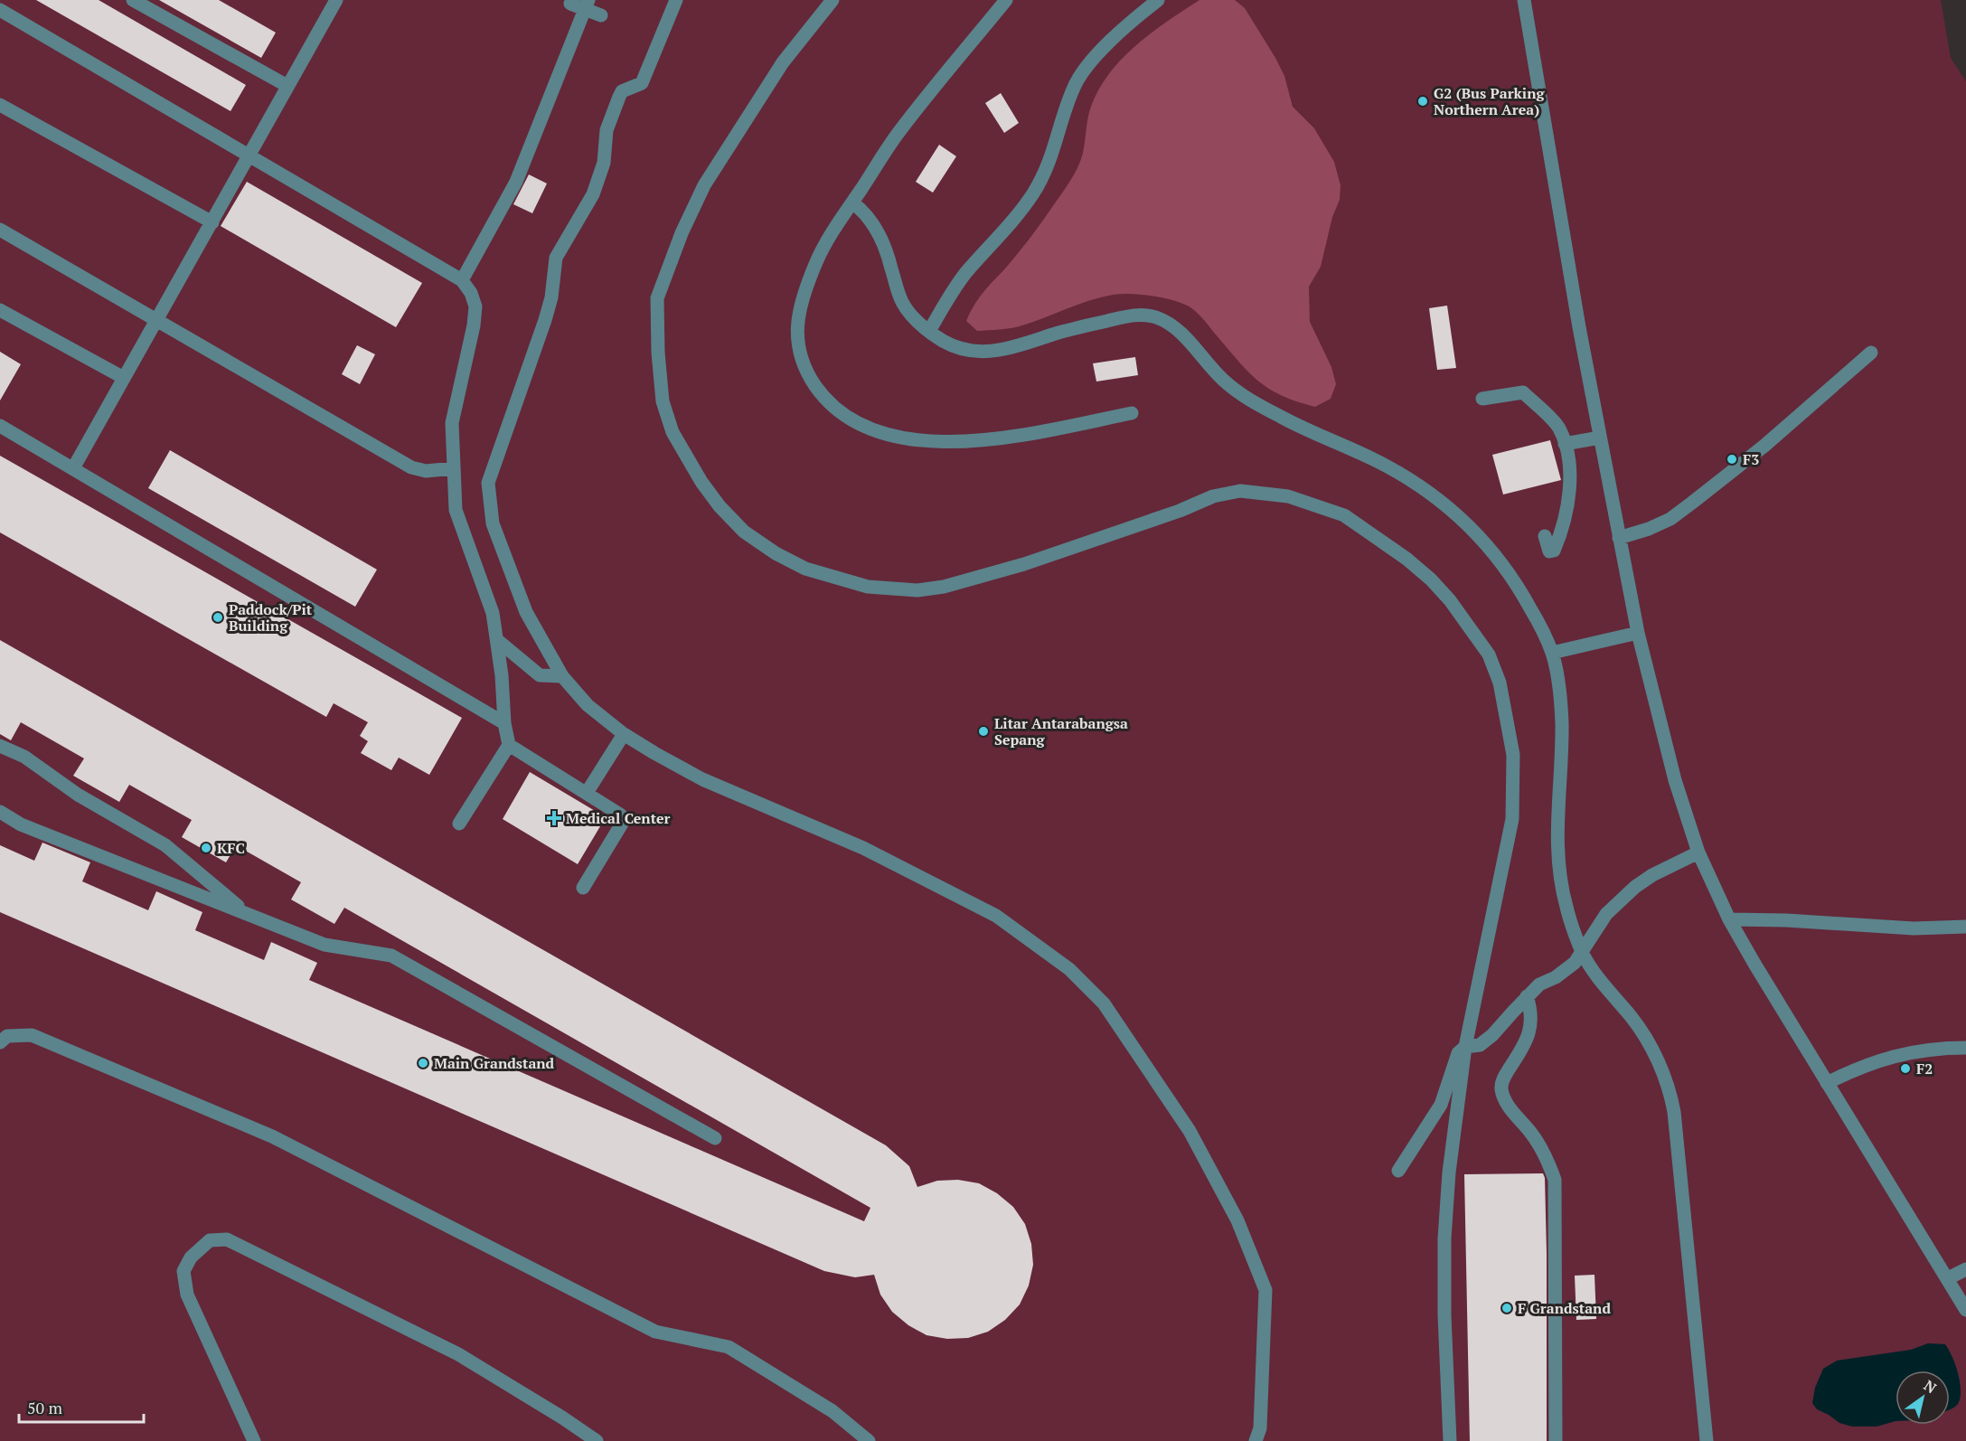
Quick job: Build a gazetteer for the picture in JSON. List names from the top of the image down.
{
  "places": {
    "other": [
      "G2 (Bus Parking Northern Area)",
      "F3",
      "Paddock/Pit Building",
      "Litar Antarabangsa Sepang",
      "KFC",
      "Main Grandstand",
      "F2",
      "F Grandstand"
    ],
    "health": ["Medical Center"]
  },
  "scale_bar": "50 m",
  "north": "top right"
}
